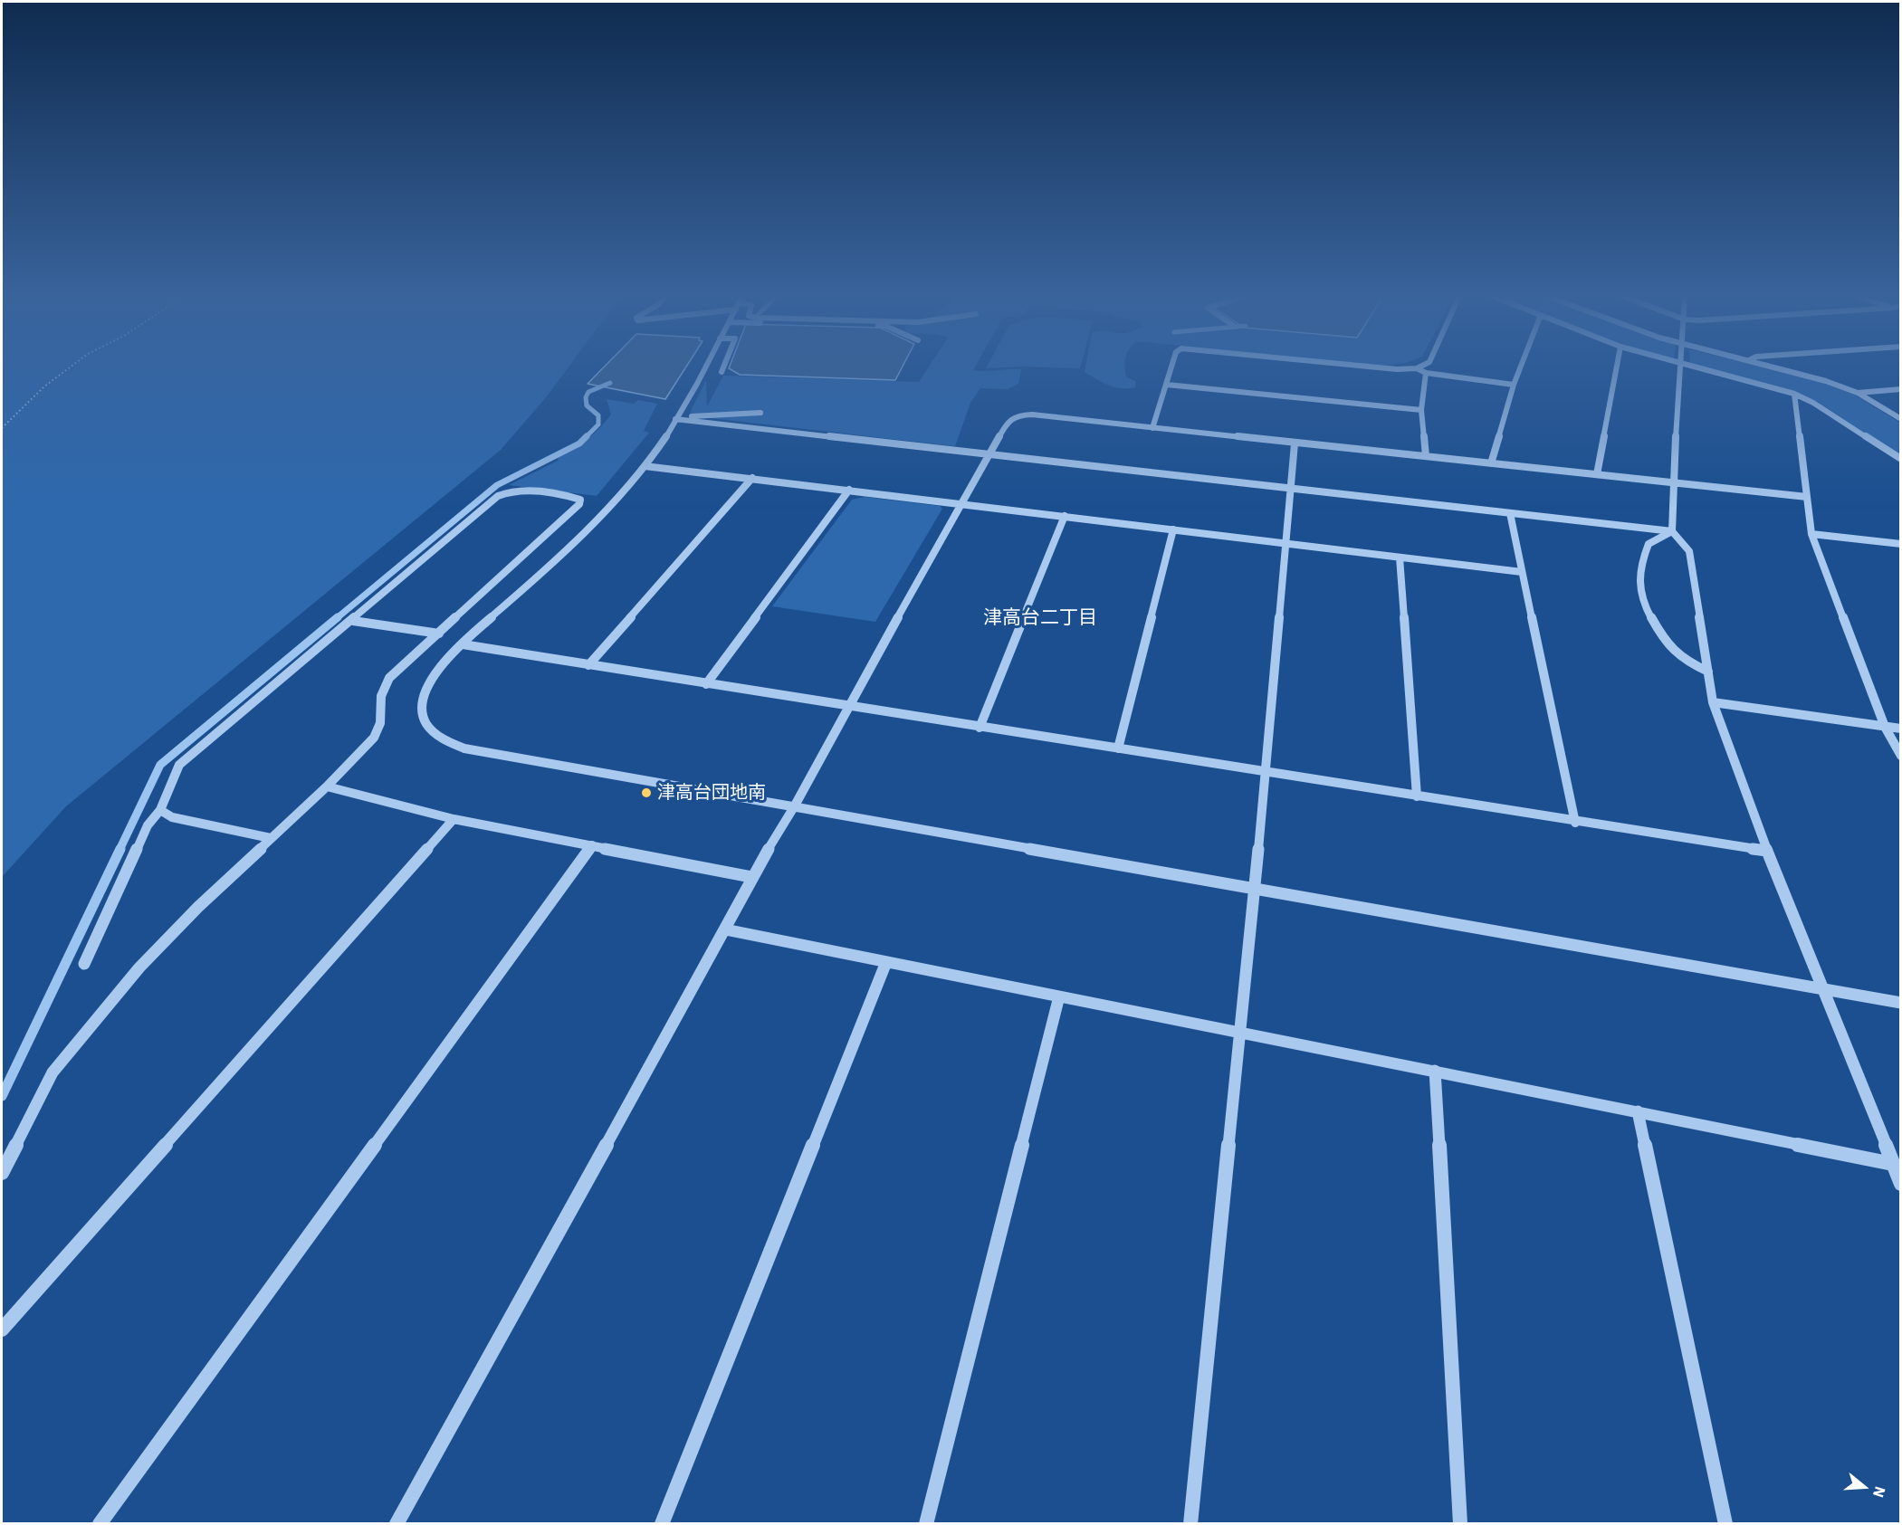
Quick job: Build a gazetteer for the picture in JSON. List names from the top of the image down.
{
  "districts": ["津高台二丁目"],
  "places": ["津高台団地南"],
  "north": "right"
}
